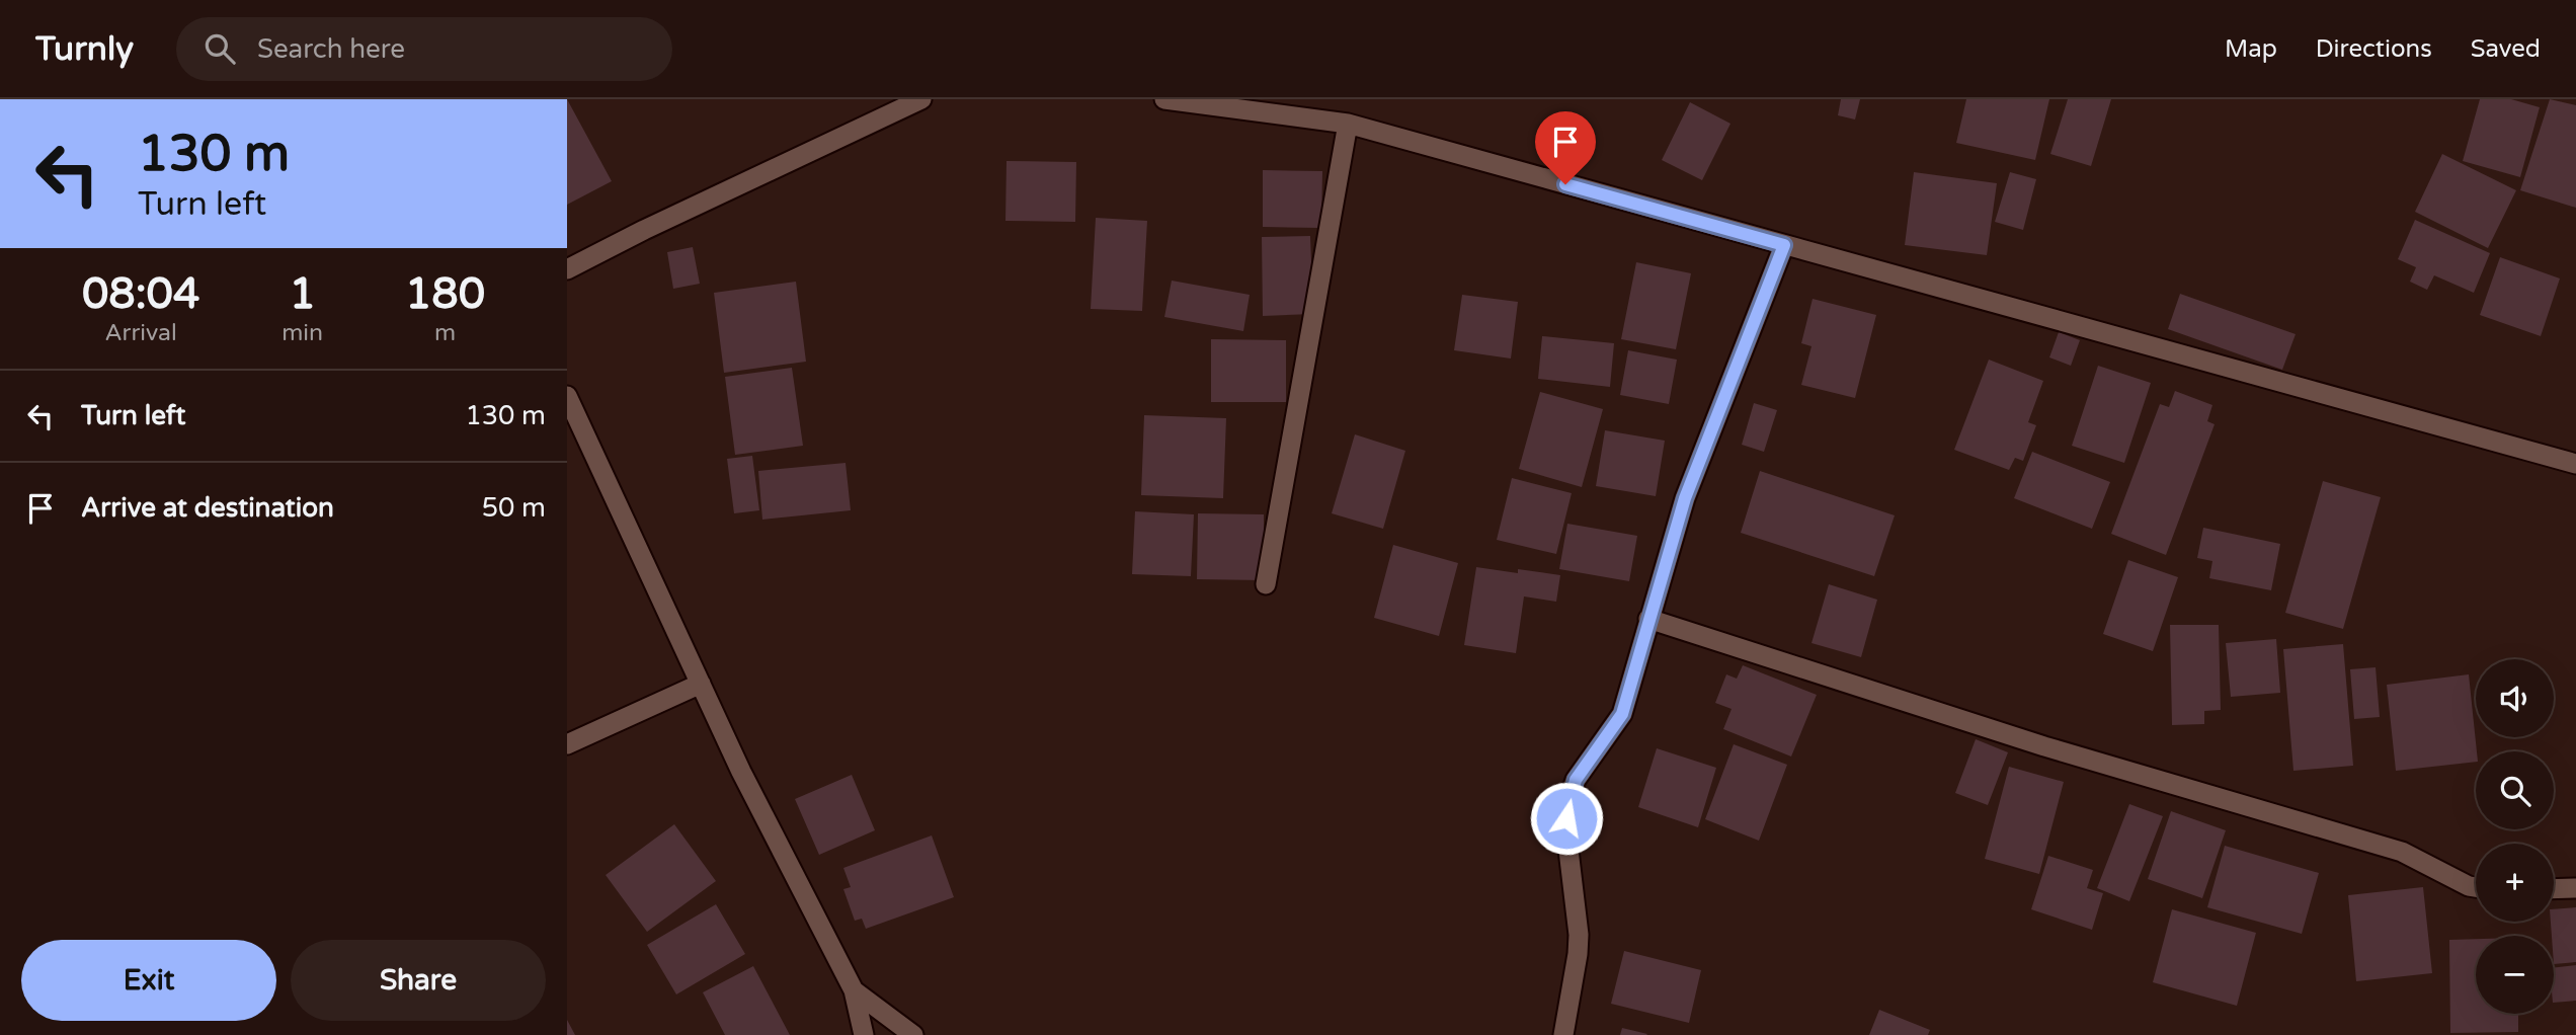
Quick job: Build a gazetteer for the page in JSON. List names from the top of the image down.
{
  "page": {
    "header": "Turnly",
    "search": "Search here",
    "nav": ["Map", "Directions", "Saved"],
    "turn": ["130 m", "Turn left"],
    "eta": [
      "08:04",
      "Arrival",
      "1",
      "min",
      "180",
      "m"
    ],
    "list": [
      {
        "name": "Turn left",
        "value": "130 m"
      },
      {
        "name": "Arrive at destination",
        "value": "50 m"
      }
    ],
    "map_buttons": ["+", "−"],
    "buttons": ["Exit", "Share"]
  }
}
